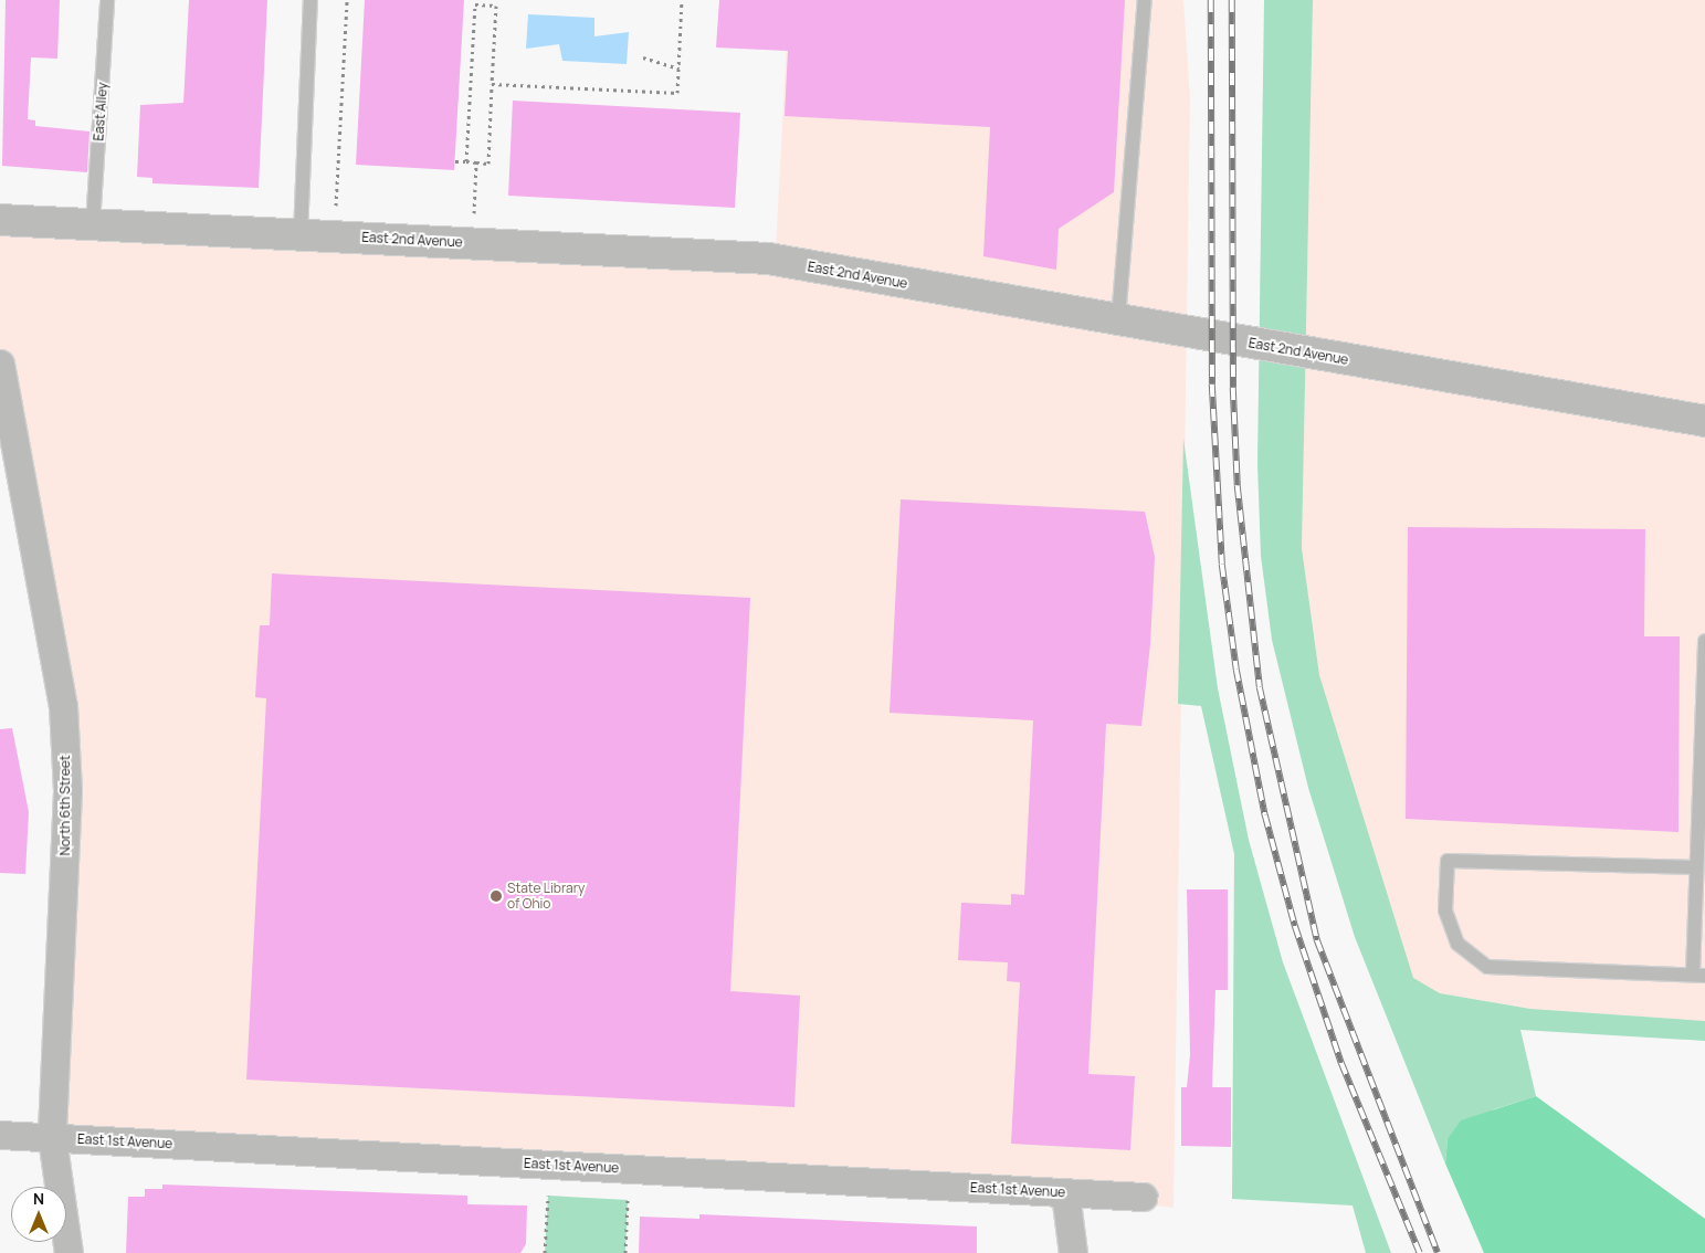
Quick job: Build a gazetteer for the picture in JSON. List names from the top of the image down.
{
  "streets": {
    "street": ["East 2nd Avenue", "North 6th Street", "East 1st Avenue"],
    "lane": ["East Alley"]
  },
  "crossings": [
    ["East Alley", "East 2nd Avenue"],
    ["North 6th Street", "East 1st Avenue"]
  ],
  "places": ["State Library of Ohio"],
  "north": "top"
}
